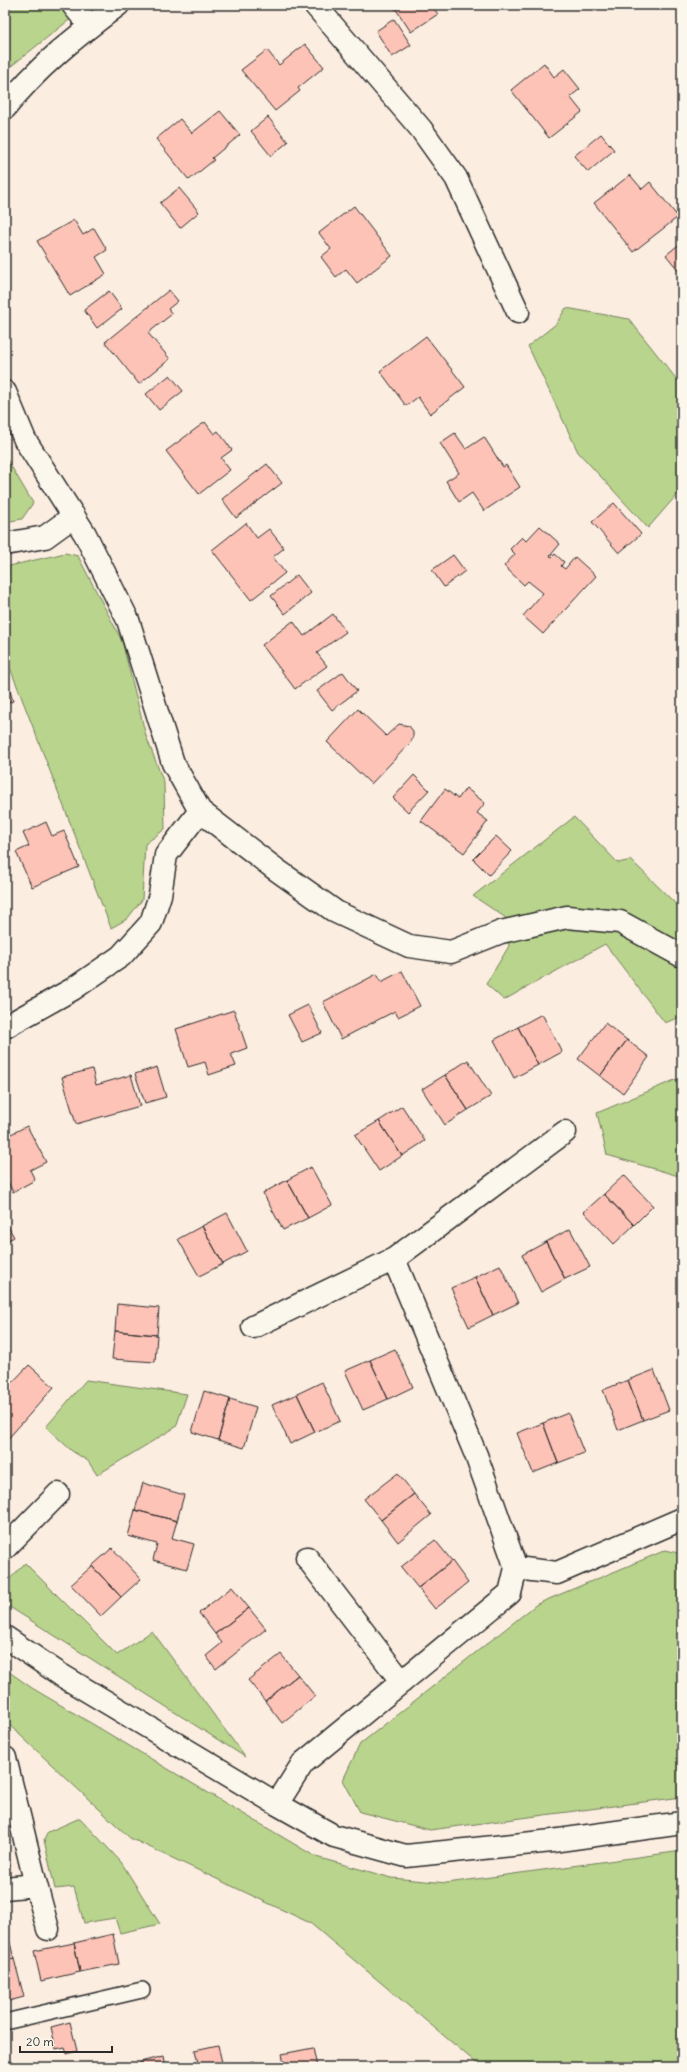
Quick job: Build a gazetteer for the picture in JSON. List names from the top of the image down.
{
  "scale_bar": "20 m"
}
